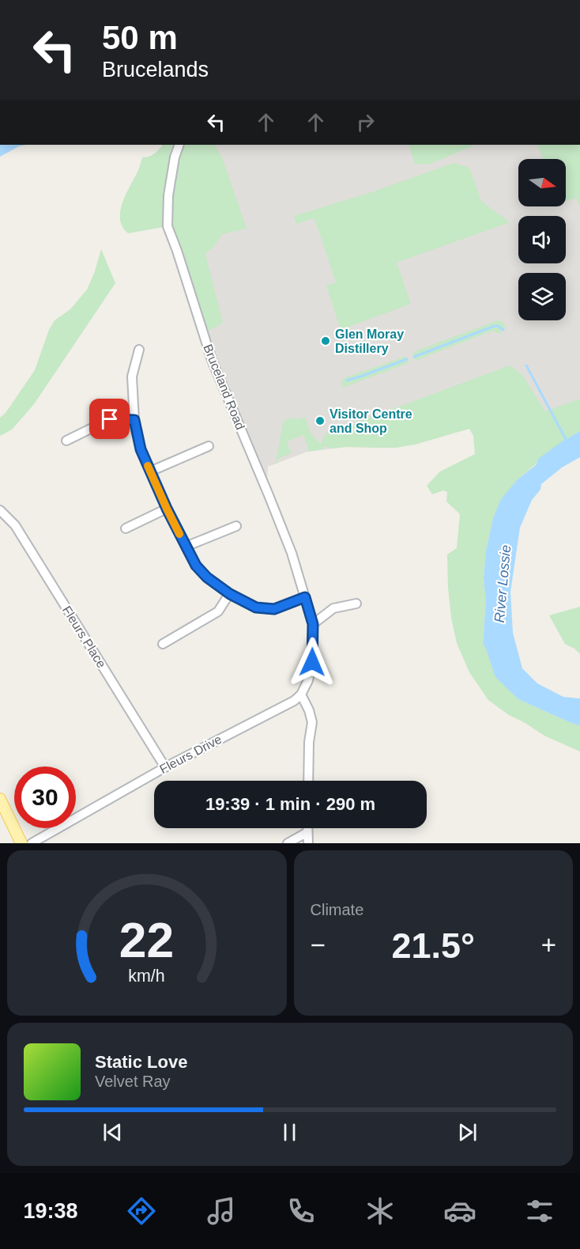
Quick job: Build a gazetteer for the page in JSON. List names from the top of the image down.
{
  "streets": {
    "street": ["Bruceland Road", "Fleurs Place", "Fleurs Drive"]
  },
  "crossings": [
    ["Bruceland Road", "Fleurs Drive"],
    ["Fleurs Place", "Fleurs Drive"]
  ],
  "water": ["River Lossie"],
  "places": ["Glen Moray Distillery", "Visitor Centre and Shop"],
  "north": "right",
  "page": {
    "turn": ["50 m", "Brucelands"],
    "limit": "30",
    "trip": "19:39 · 1 min · 290 m",
    "tile": "Climate",
    "heat": ["−", "21.5°", "+"],
    "song": ["Static Love", "Velvet Ray"],
    "tabs": "19:38",
    "gauge": ["22", "km/h"]
  }
}
